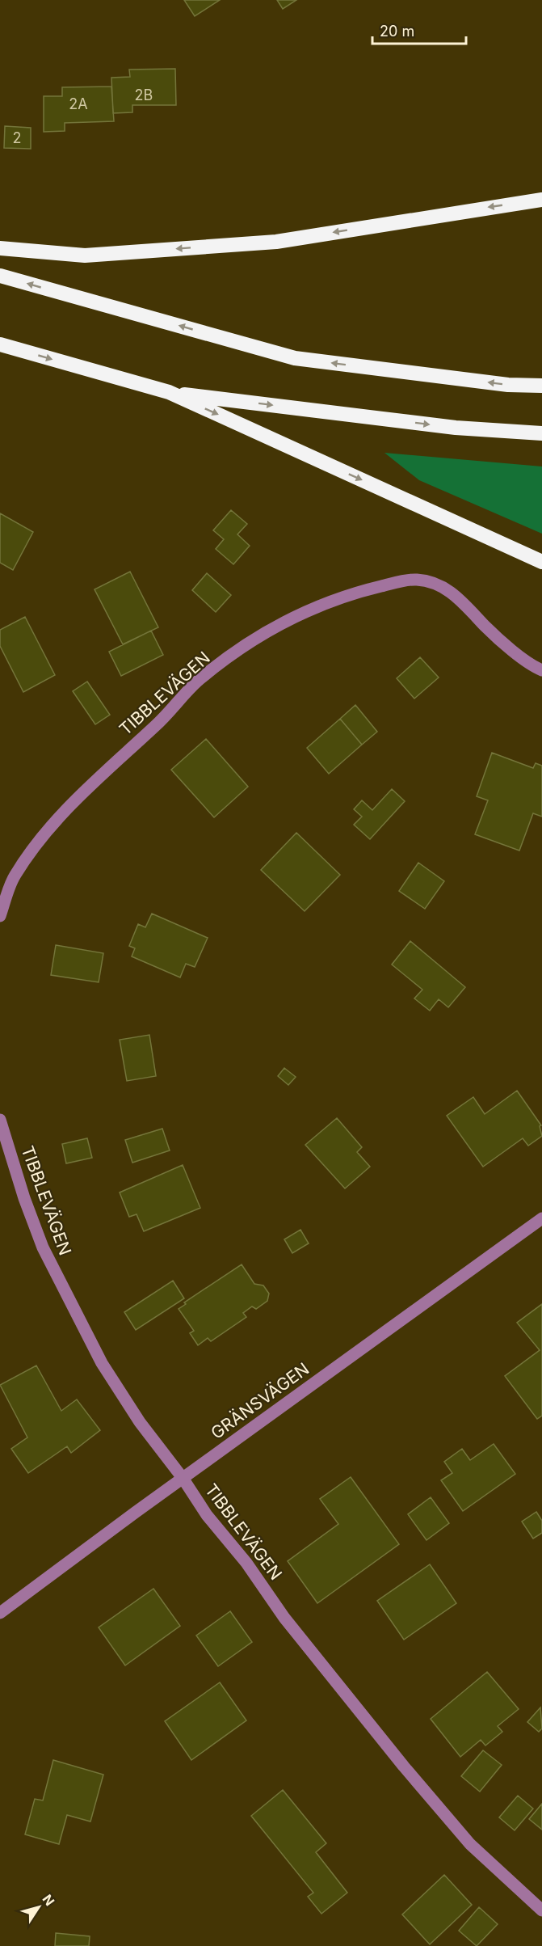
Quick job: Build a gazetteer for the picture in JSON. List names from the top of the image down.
{
  "streets": {
    "street": ["TIBBLEVÄGEN", "GRÄNSVÄGEN"]
  },
  "crossings": [
    ["TIBBLEVÄGEN", "GRÄNSVÄGEN"]
  ],
  "house_numbers": ["2B", "2A", "2"],
  "scale_bar": "20 m",
  "north": "top right"
}
